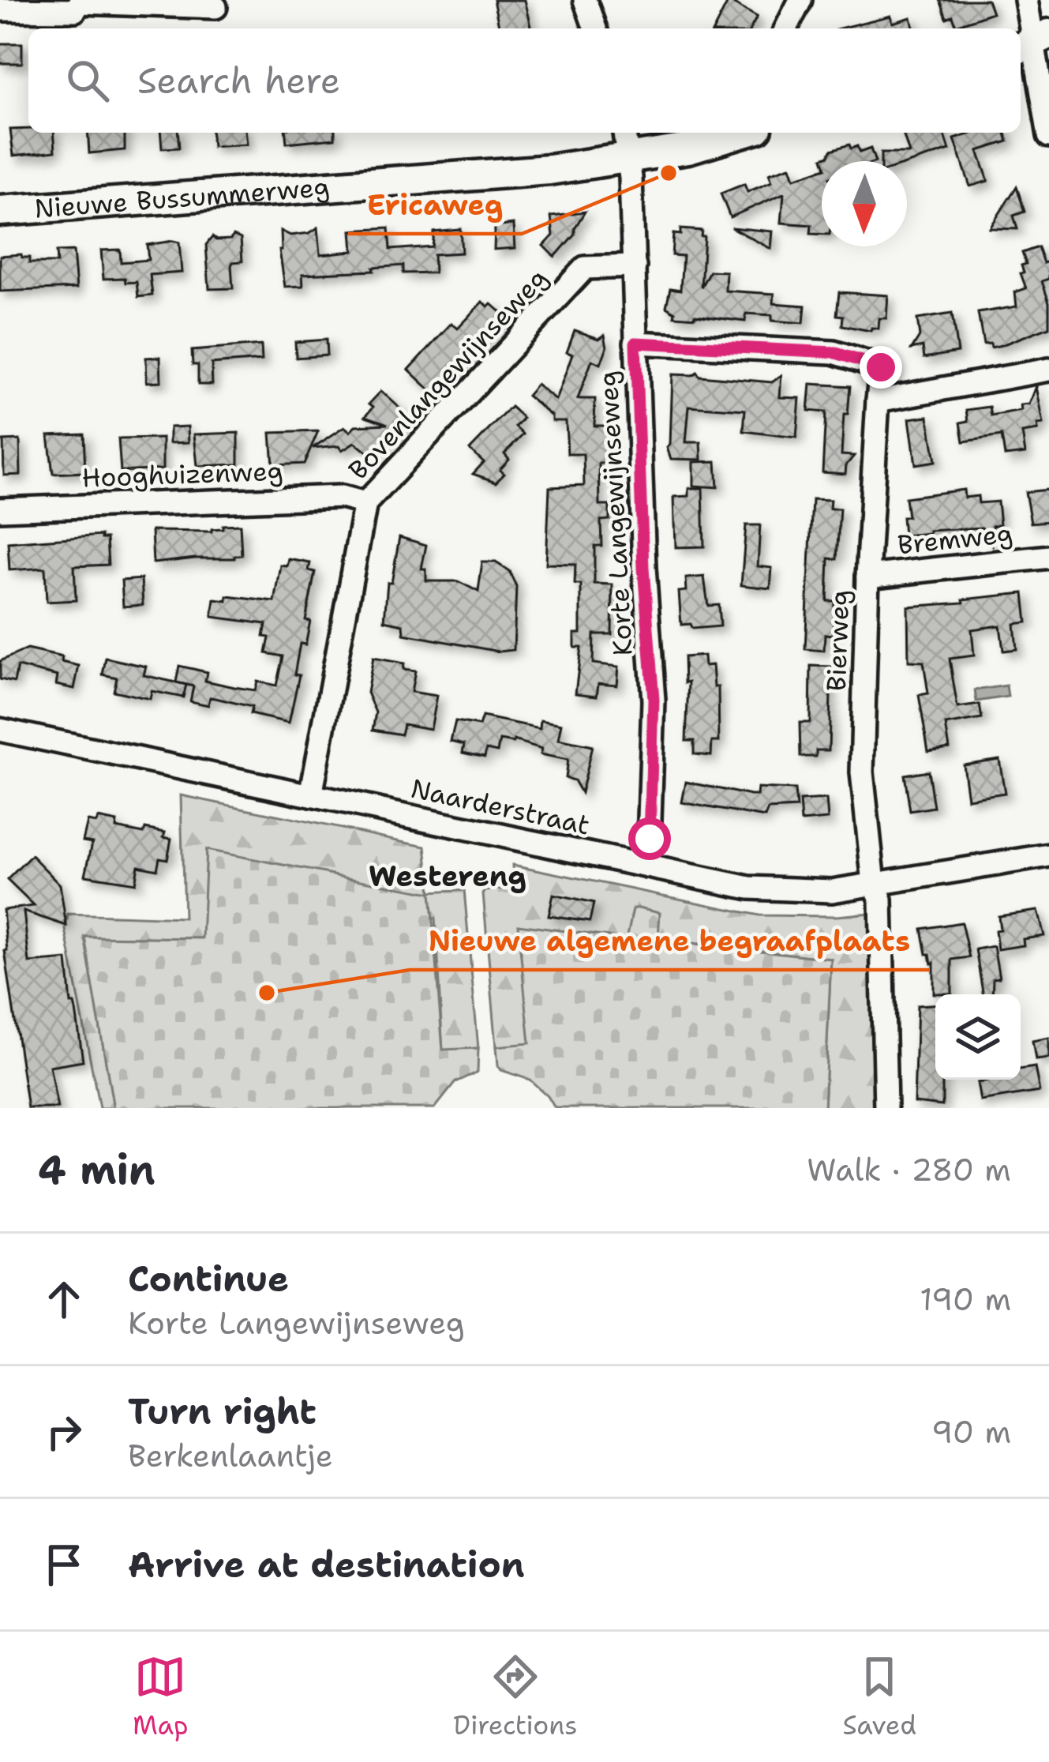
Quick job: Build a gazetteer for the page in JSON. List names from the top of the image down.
{
  "streets": {
    "main road": ["Nieuwe Bussummerweg"],
    "street": [
      "Bovenlangewijnseweg",
      "Hooghuizenweg",
      "Korte Langewijnseweg",
      "Bremweg",
      "Bierweg",
      "Naarderstraat"
    ]
  },
  "crossings": [
    ["Nieuwe Bussummerweg", "Korte Langewijnseweg"],
    ["Bovenlangewijnseweg", "Hooghuizenweg"],
    ["Bovenlangewijnseweg", "Korte Langewijnseweg"],
    ["Bovenlangewijnseweg", "Naarderstraat"],
    ["Korte Langewijnseweg", "Bierweg"],
    ["Korte Langewijnseweg", "Naarderstraat"],
    ["Bremweg", "Bierweg"],
    ["Bierweg", "Naarderstraat"]
  ],
  "districts": ["Westereng"],
  "places": ["Ericaweg", "Nieuwe algemene begraafplaats"],
  "north": "bottom",
  "page": {
    "search": "Search here",
    "heading": ["4 min", "Walk · 280 m"],
    "list": [
      ["Continue", "Korte Langewijnseweg", "190 m"],
      ["Turn right", "Berkenlaantje", "90 m"],
      "Arrive at destination"
    ],
    "nav": ["Map", "Directions", "Saved"]
  }
}
